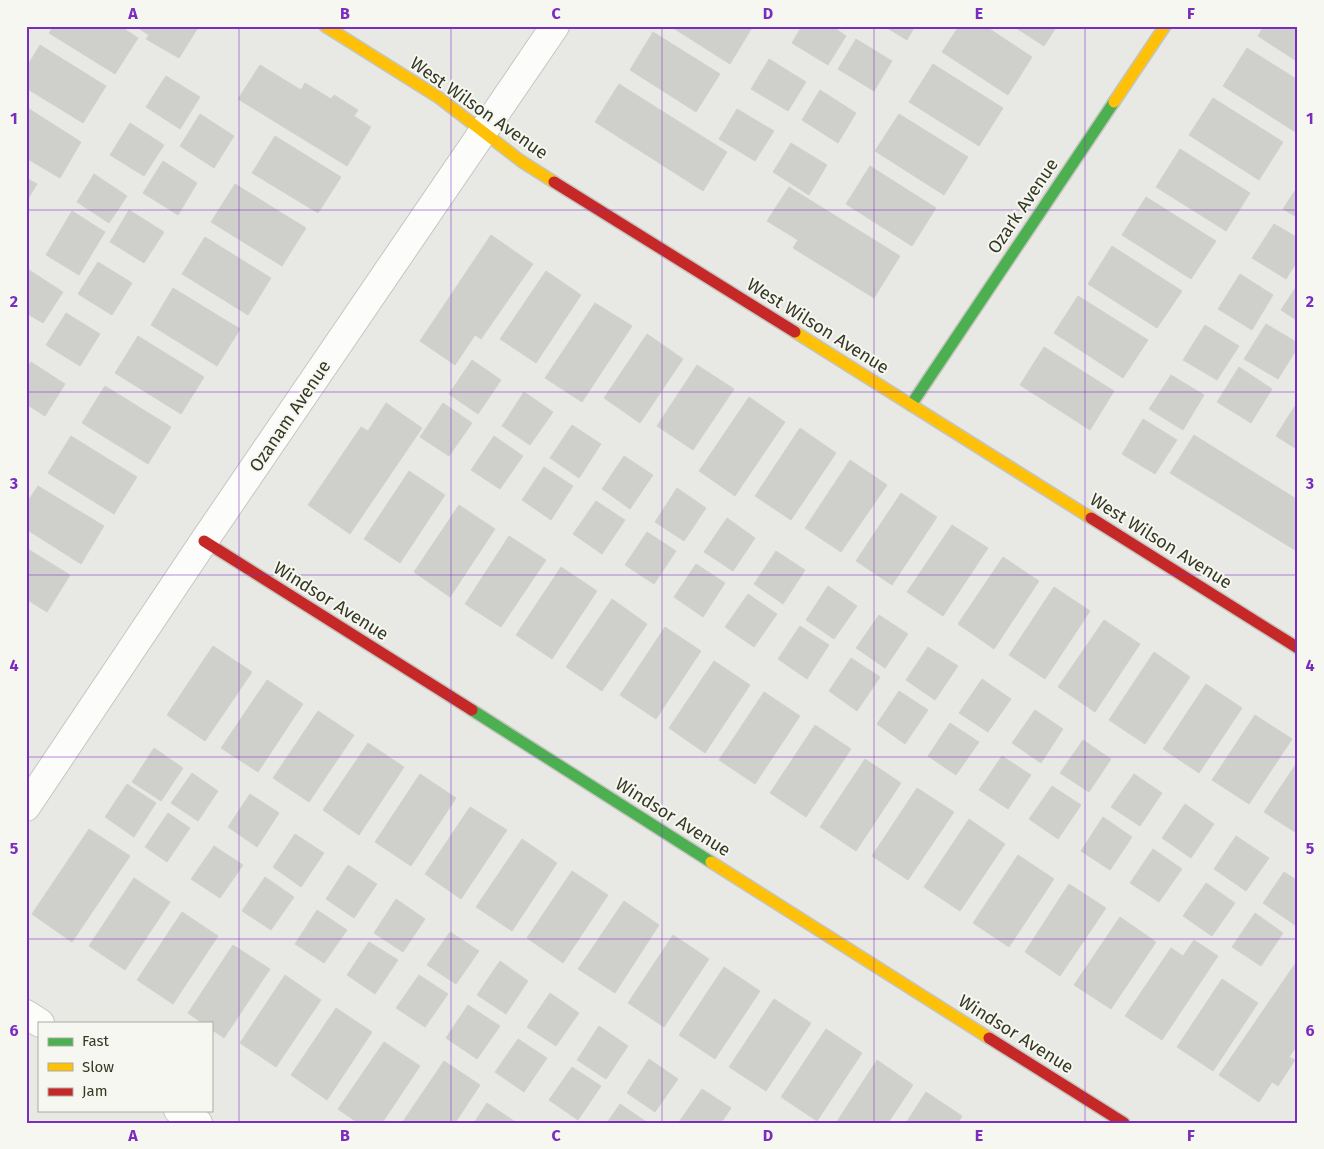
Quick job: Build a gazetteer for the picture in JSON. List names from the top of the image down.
{
  "streets": {
    "street": [
      "West Wilson Avenue",
      "Ozark Avenue",
      "Ozanam Avenue",
      "Windsor Avenue"
    ]
  },
  "crossings": [
    ["West Wilson Avenue", "Ozark Avenue"],
    ["West Wilson Avenue", "Ozanam Avenue"],
    ["Ozanam Avenue", "Windsor Avenue"]
  ],
  "legend": ["Fast", "Slow", "Jam"],
  "grid": {
    "columns": [
      "A",
      "B",
      "C",
      "D",
      "E",
      "F"
    ],
    "rows": [
      "1",
      "2",
      "3",
      "4",
      "5",
      "6"
    ]
  }
}
